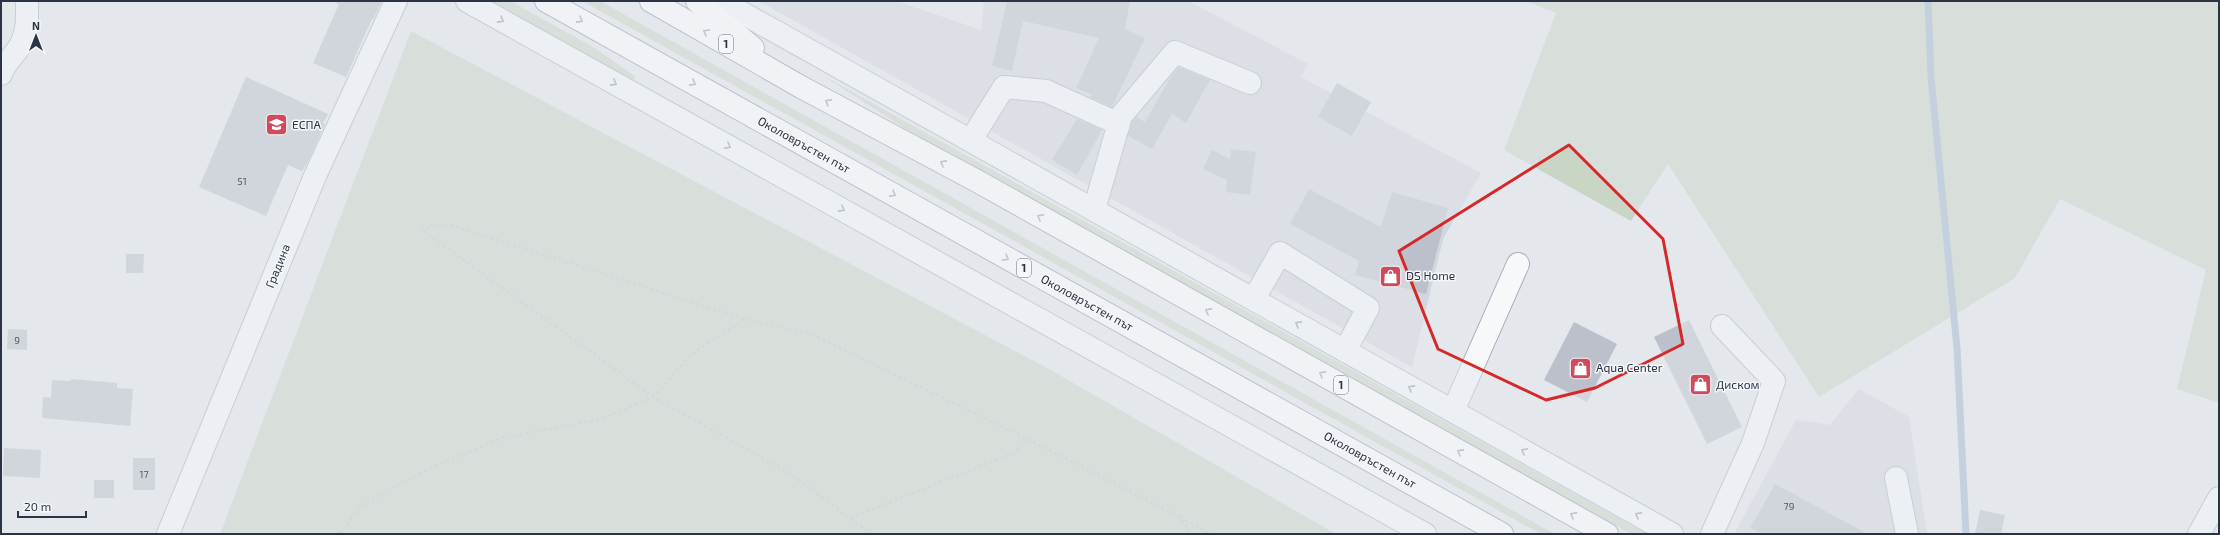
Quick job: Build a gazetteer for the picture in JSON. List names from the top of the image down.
{
  "streets": {
    "highway": ["1", "Околовръстен път"],
    "street": ["Градина"]
  },
  "places": {
    "school or university": ["ЕСПА"],
    "shop": ["DS Home", "Aqua Center", "Диском"]
  },
  "house_numbers": [
    "51",
    "9",
    "17",
    "79"
  ],
  "scale_bar": "20 m",
  "north": "top"
}
